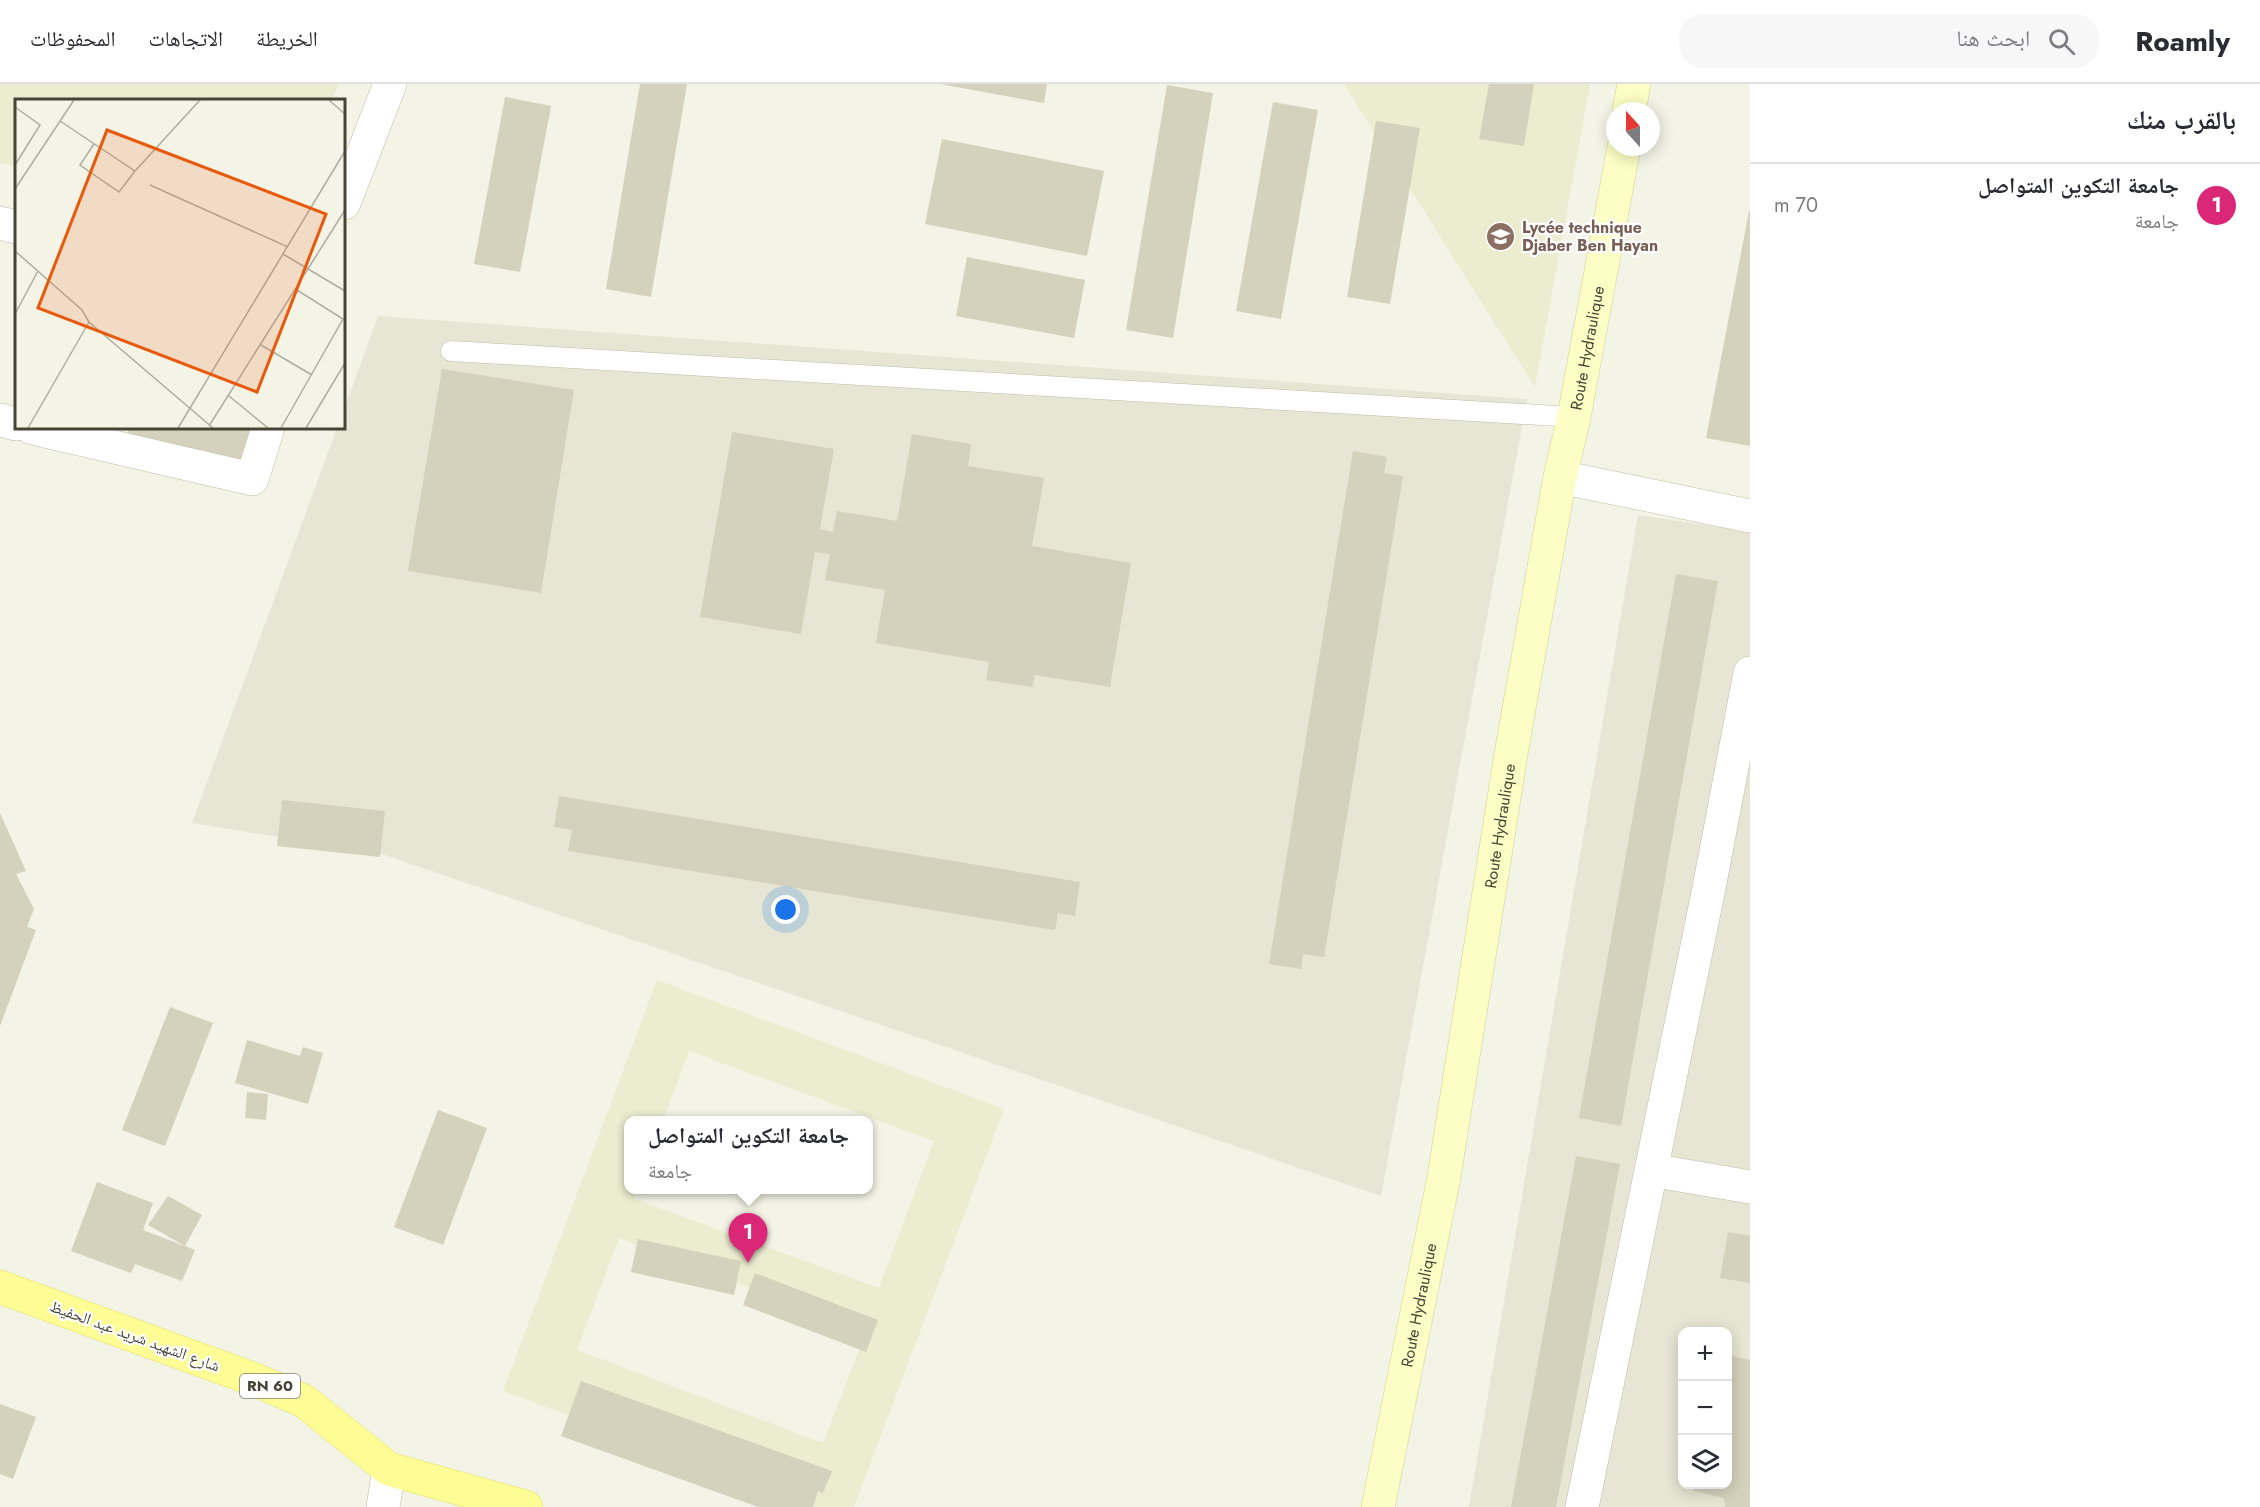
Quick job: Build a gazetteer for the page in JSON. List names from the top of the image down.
{
  "streets": {
    "main road": ["Route Hydraulique", "شارع الشهيد شريد عبد الحفيظ", "RN 60"]
  },
  "places": {
    "school or university": ["Lycée technique Djaber Ben Hayan"]
  },
  "north": "top",
  "page": {
    "header": "Roamly",
    "search": "ابحث هنا",
    "nav": ["الخريطة", "الاتجاهات", "المحفوظات"],
    "heading": "بالقرب منك",
    "list": [
      {
        "mark": "1",
        "name": "جامعة التكوين المتواصل",
        "note": "جامعة",
        "value": "70 m"
      }
    ],
    "popup": ["جامعة التكوين المتواصل", "جامعة"],
    "pins": "1",
    "map_buttons": ["+", "−"]
  }
}
